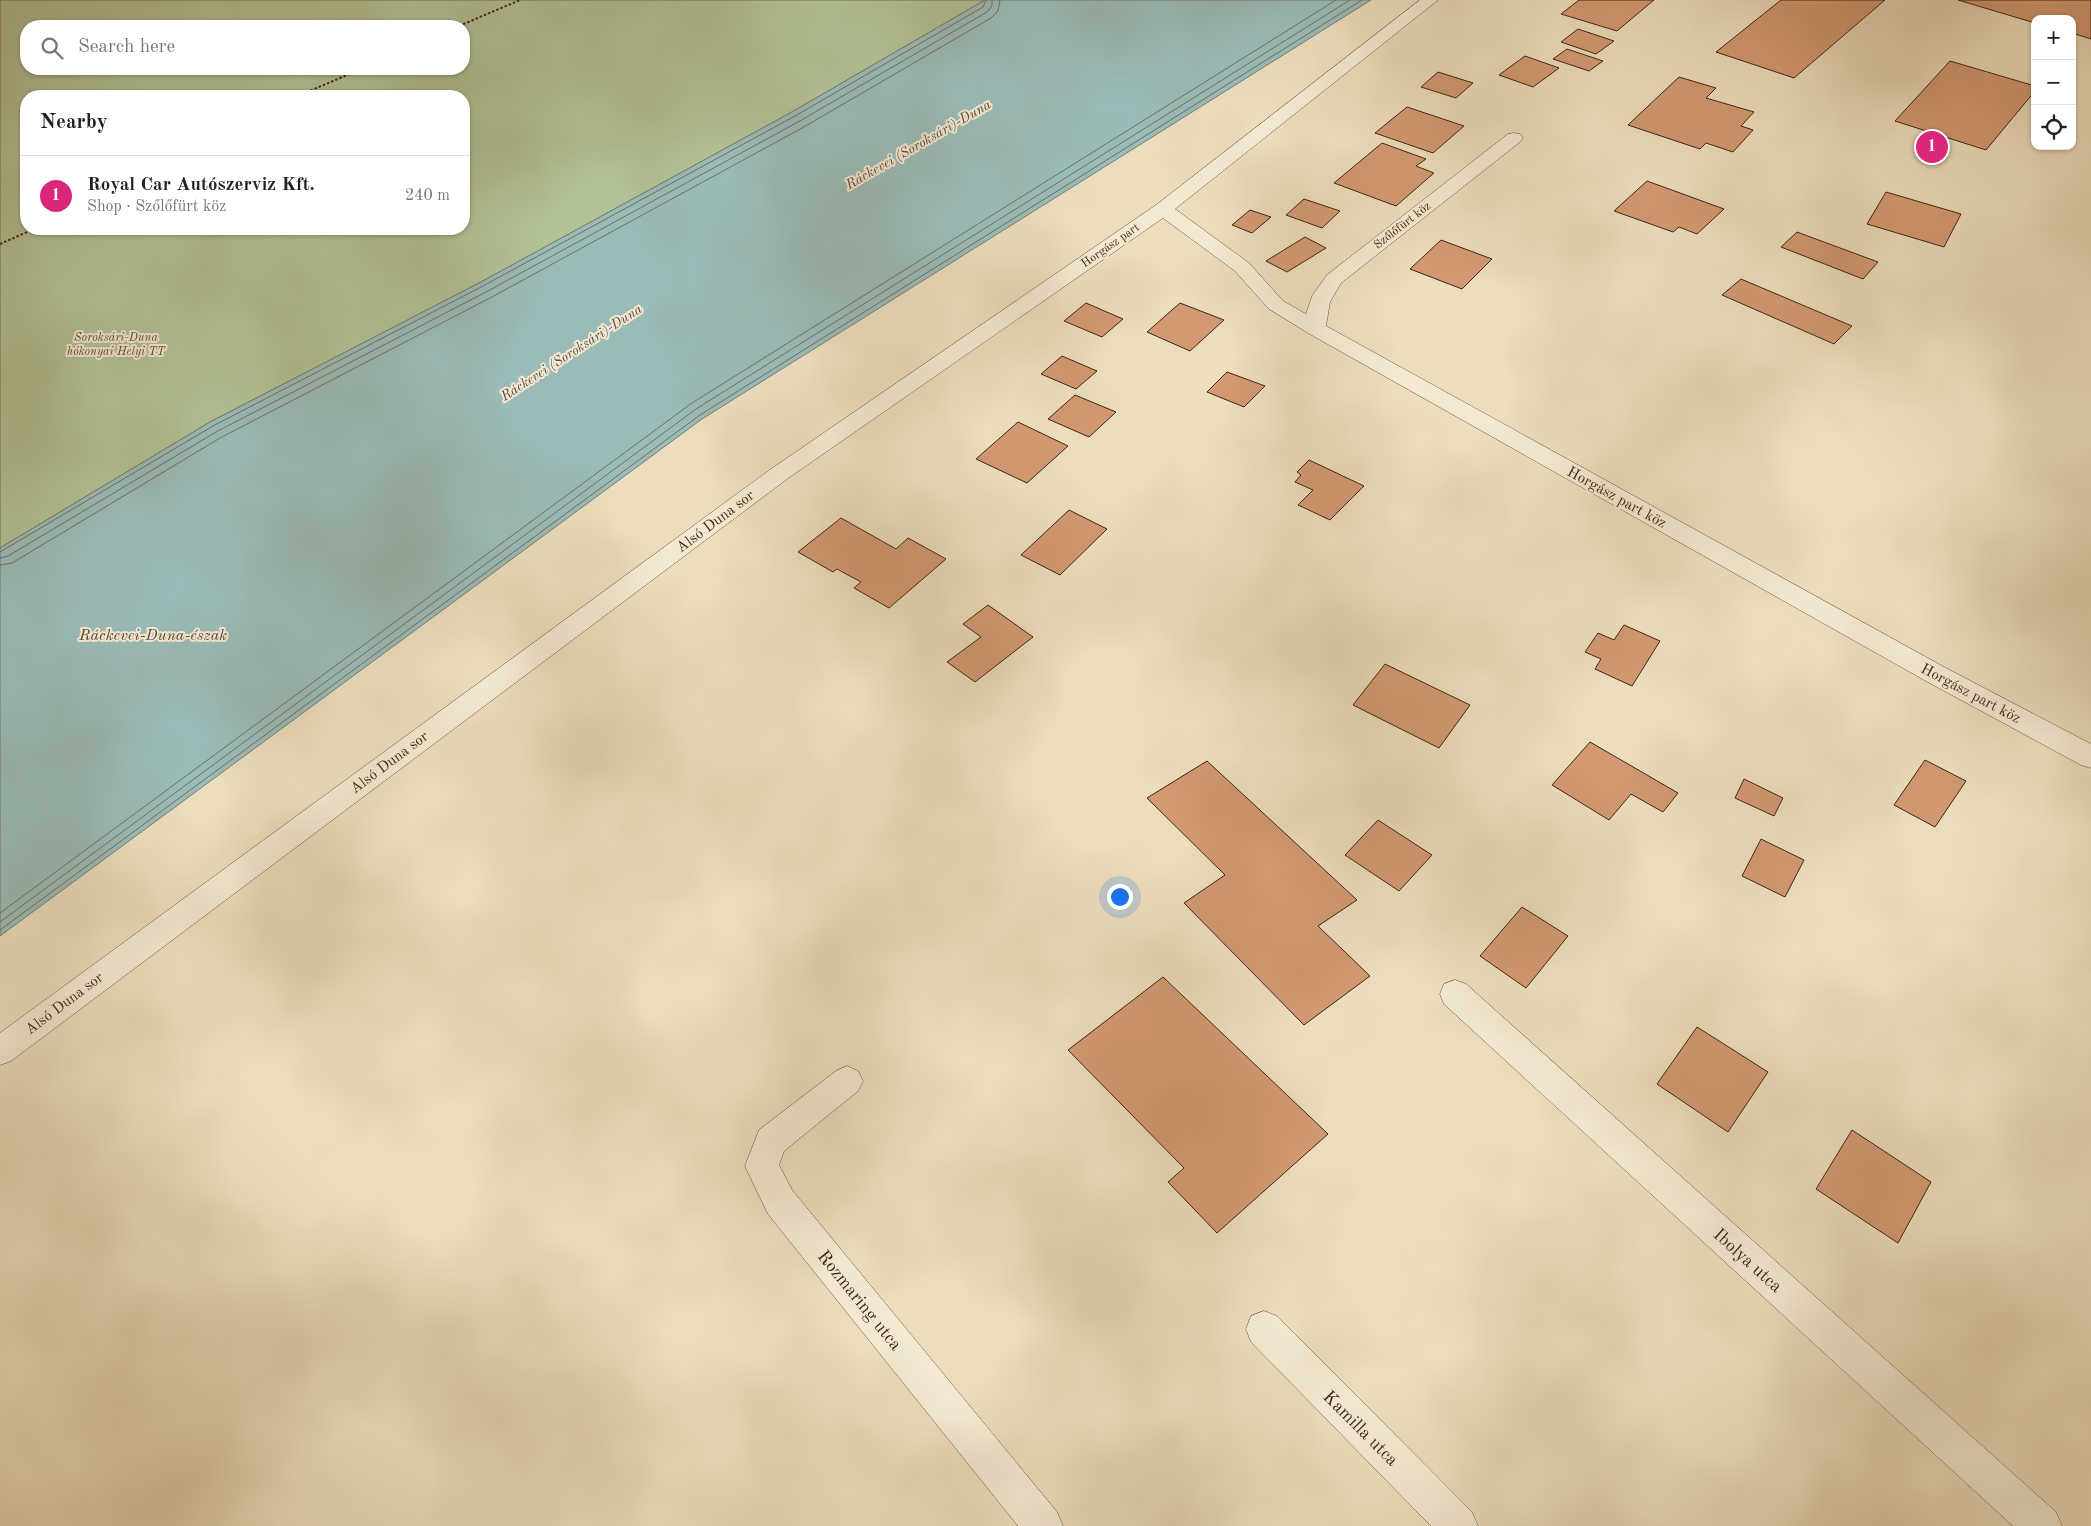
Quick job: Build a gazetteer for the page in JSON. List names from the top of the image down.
{
  "streets": {
    "street": [
      "Szőlőfürt köz",
      "Horgász part",
      "Horgász part köz",
      "Alsó Duna sor",
      "Ibolya utca",
      "Rozmaring utca",
      "Kamilla utca"
    ]
  },
  "crossings": [
    ["Szőlőfürt köz", "Horgász part köz"],
    ["Horgász part", "Horgász part köz"],
    ["Horgász part", "Alsó Duna sor"]
  ],
  "water": ["Ráckevei (Soroksári)-Duna", "Ráckevei-Duna-észak"],
  "parks": ["Soroksári-Duna hókonyai Helyi TT"],
  "page": {
    "map_buttons": ["+", "−"],
    "search": "Search here",
    "heading": "Nearby",
    "pins": "1",
    "list": [
      {
        "mark": "1",
        "name": "Royal Car Autószerviz Kft.",
        "note": "Shop · Szőlőfürt köz",
        "value": "240 m"
      }
    ]
  }
}
